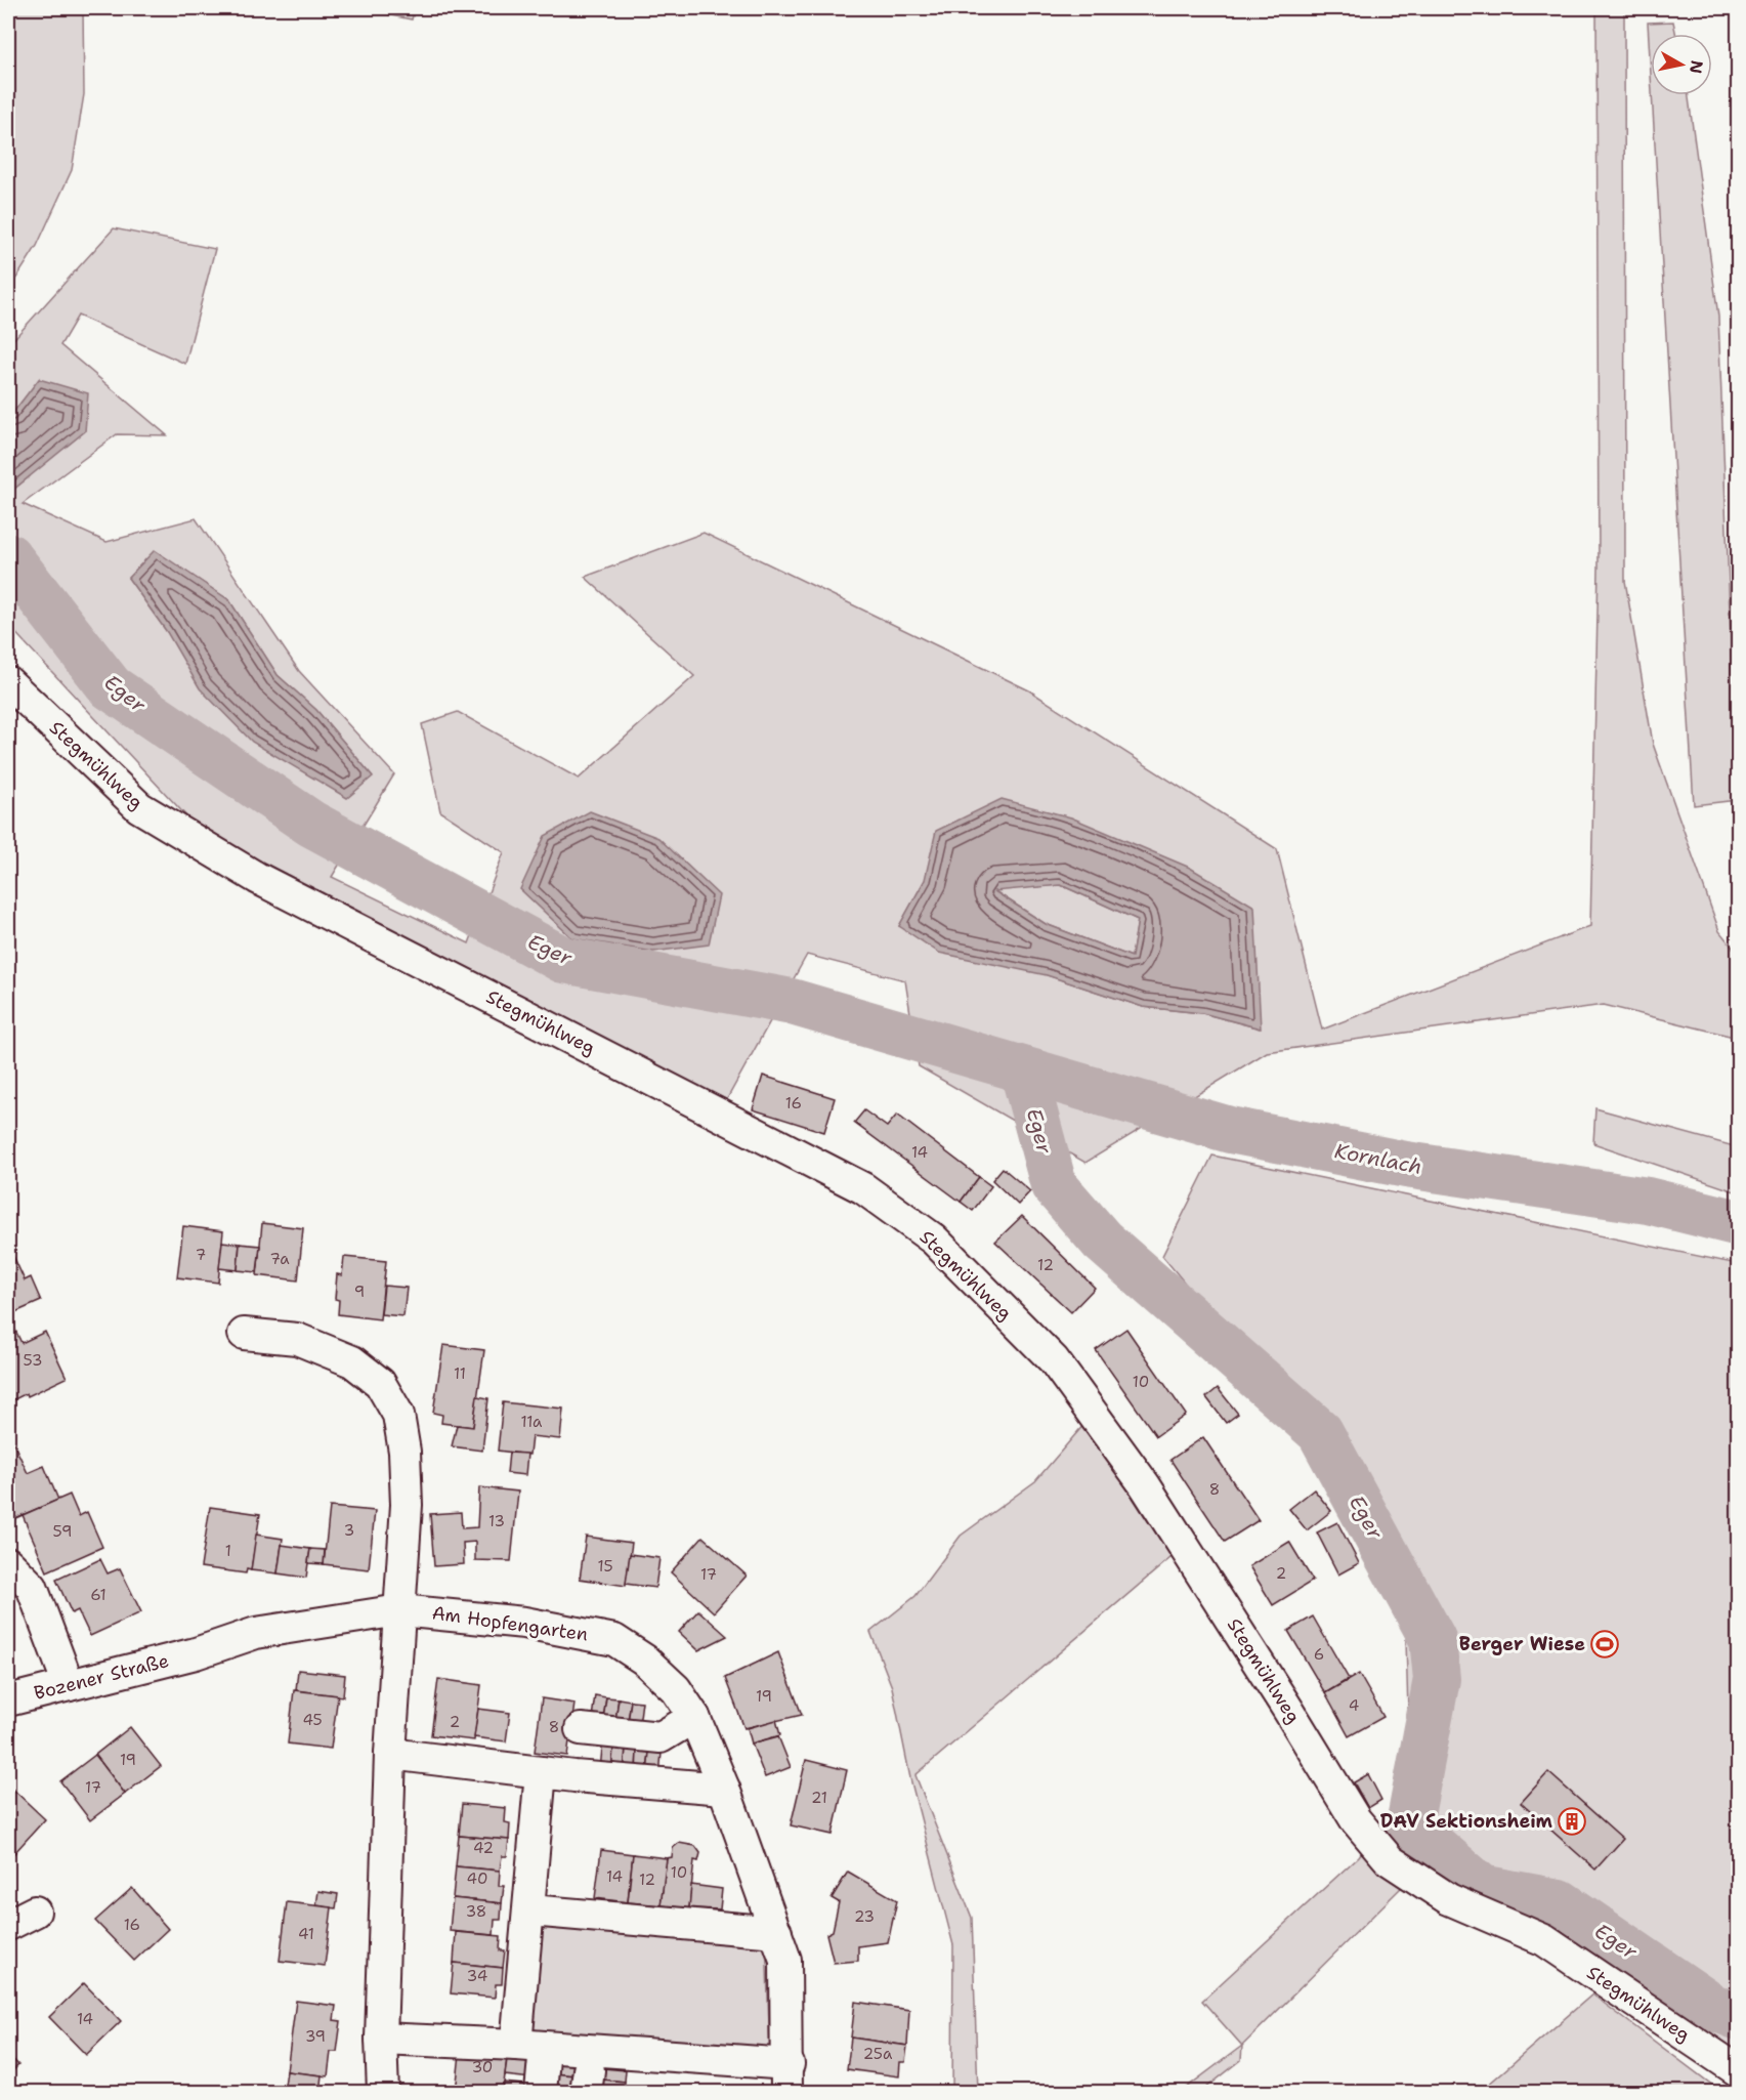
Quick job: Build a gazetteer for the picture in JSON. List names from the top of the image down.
{
  "streets": {
    "street": ["Stegmühlweg", "Am Hopfengarten", "Bozener Straße"]
  },
  "crossings": [
    ["Am Hopfengarten", "Bozener Straße"]
  ],
  "water": ["Eger", "Kornlach"],
  "places": {
    "sports": ["Berger Wiese"],
    "building": ["DAV Sektionsheim"]
  },
  "house_numbers": [
    "16",
    "14",
    "7",
    "7a",
    "12",
    "9",
    "53",
    "11",
    "10",
    "11a",
    "8",
    "13",
    "3",
    "59",
    "1",
    "15",
    "2",
    "17",
    "61",
    "6",
    "19",
    "4",
    "45",
    "2",
    "8",
    "19",
    "17",
    "21",
    "42",
    "10",
    "14",
    "40",
    "12",
    "38",
    "23",
    "16",
    "41",
    "34",
    "14",
    "39",
    "25a",
    "30"
  ],
  "north": "right"
}
